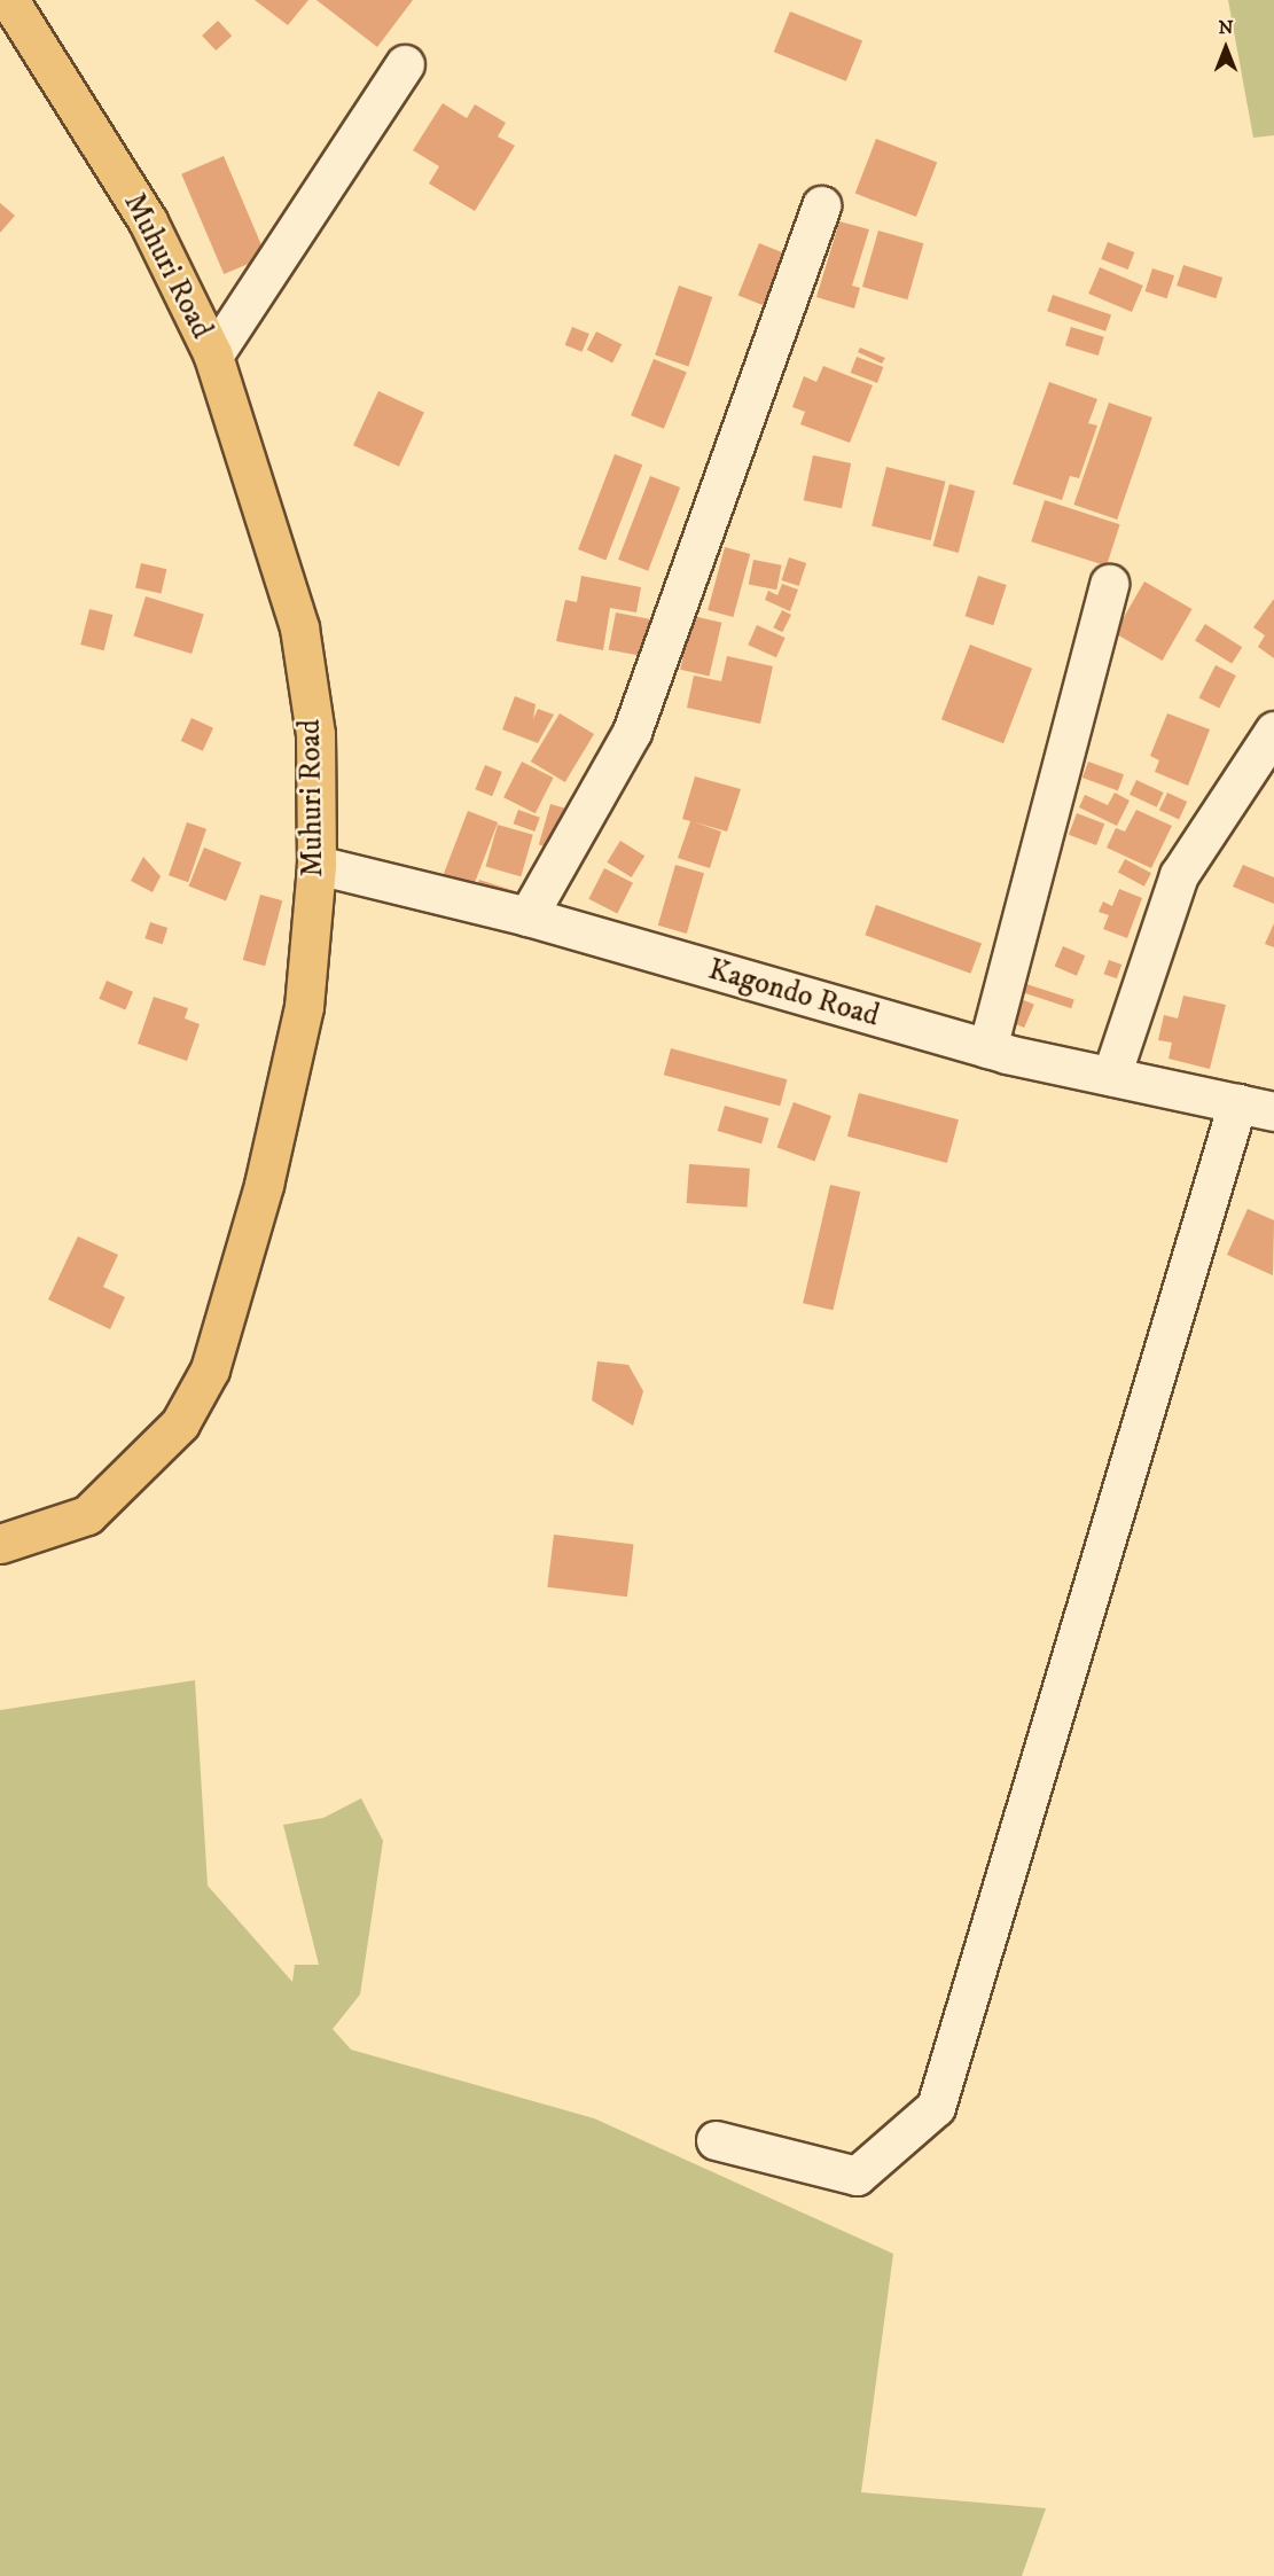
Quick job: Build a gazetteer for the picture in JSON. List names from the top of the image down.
{
  "streets": {
    "main road": ["Muhuri Road"],
    "street": ["Kagondo Road"]
  },
  "crossings": [
    ["Muhuri Road", "Kagondo Road"]
  ],
  "north": "top"
}
